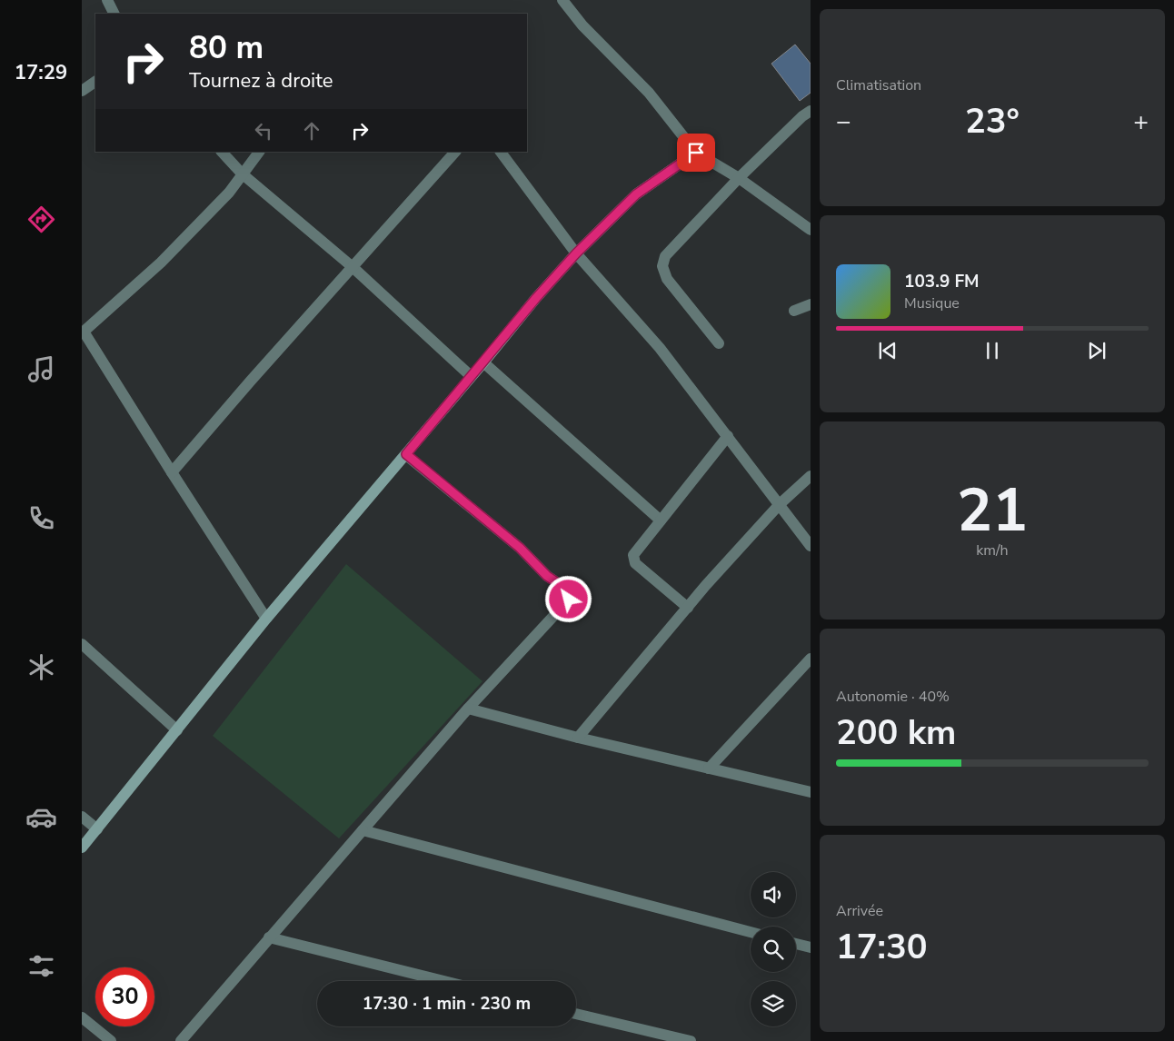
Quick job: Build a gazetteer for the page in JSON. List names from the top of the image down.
{
  "page": {
    "tabs": "17:29",
    "tile": [
      "Climatisation",
      ["21", "km/h"],
      ["Autonomie · 40%", "200 km"],
      ["Arrivée", "17:30"]
    ],
    "turn": ["80 m", "Tournez à droite"],
    "heat": ["−", "23°", "+"],
    "song": ["103.9 FM", "Musique"],
    "limit": "30",
    "trip": "17:30 · 1 min · 230 m"
  }
}
